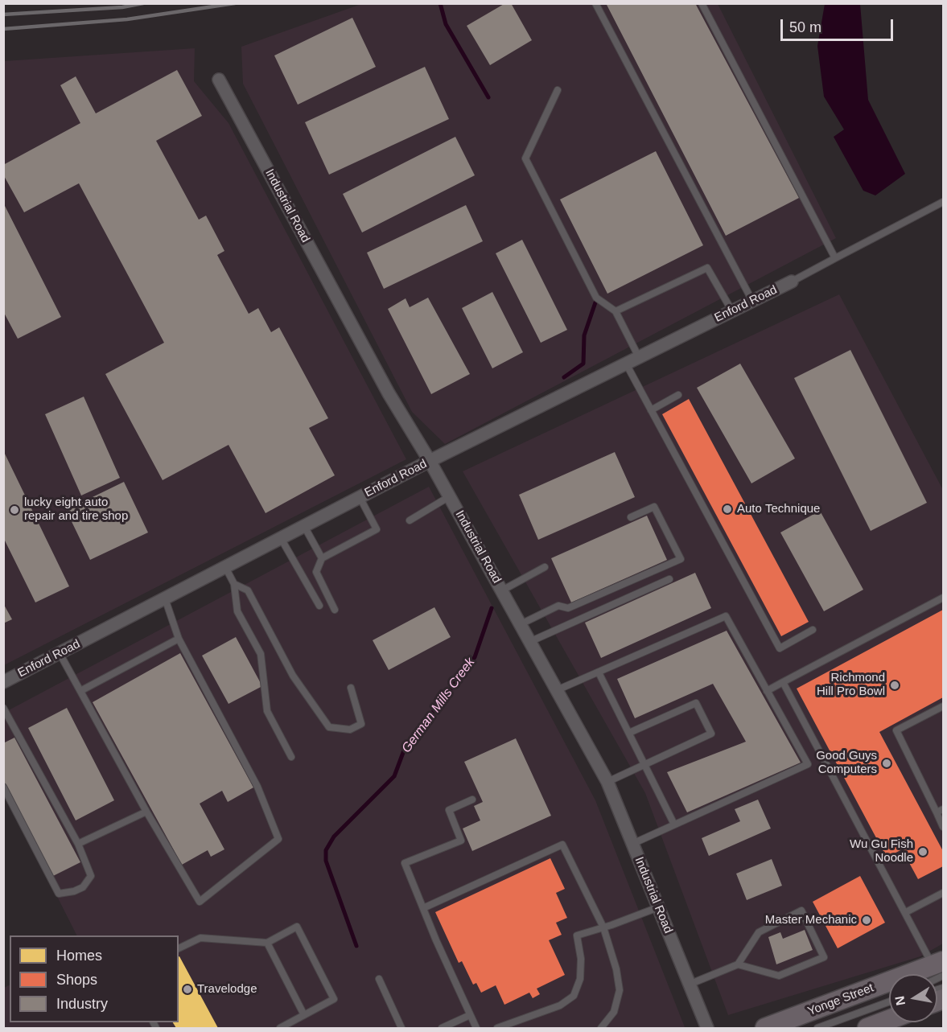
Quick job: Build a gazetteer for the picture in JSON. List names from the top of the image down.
{
  "streets": {
    "main road": ["Yonge Street"],
    "street": ["Industrial Road", "Enford Road"]
  },
  "crossings": [
    ["Industrial Road", "Enford Road"]
  ],
  "water": ["German Mills Creek"],
  "places": [
    "Auto Technique",
    "lucky eight auto repair and tire shop",
    "Richmond Hill Pro Bowl",
    "Good Guys Computers",
    "Wu Gu Fish Noodle",
    "Master Mechanic",
    "Travelodge"
  ],
  "legend": ["Homes", "Shops", "Industry"],
  "scale_bar": "50 m",
  "north": "left"
}
